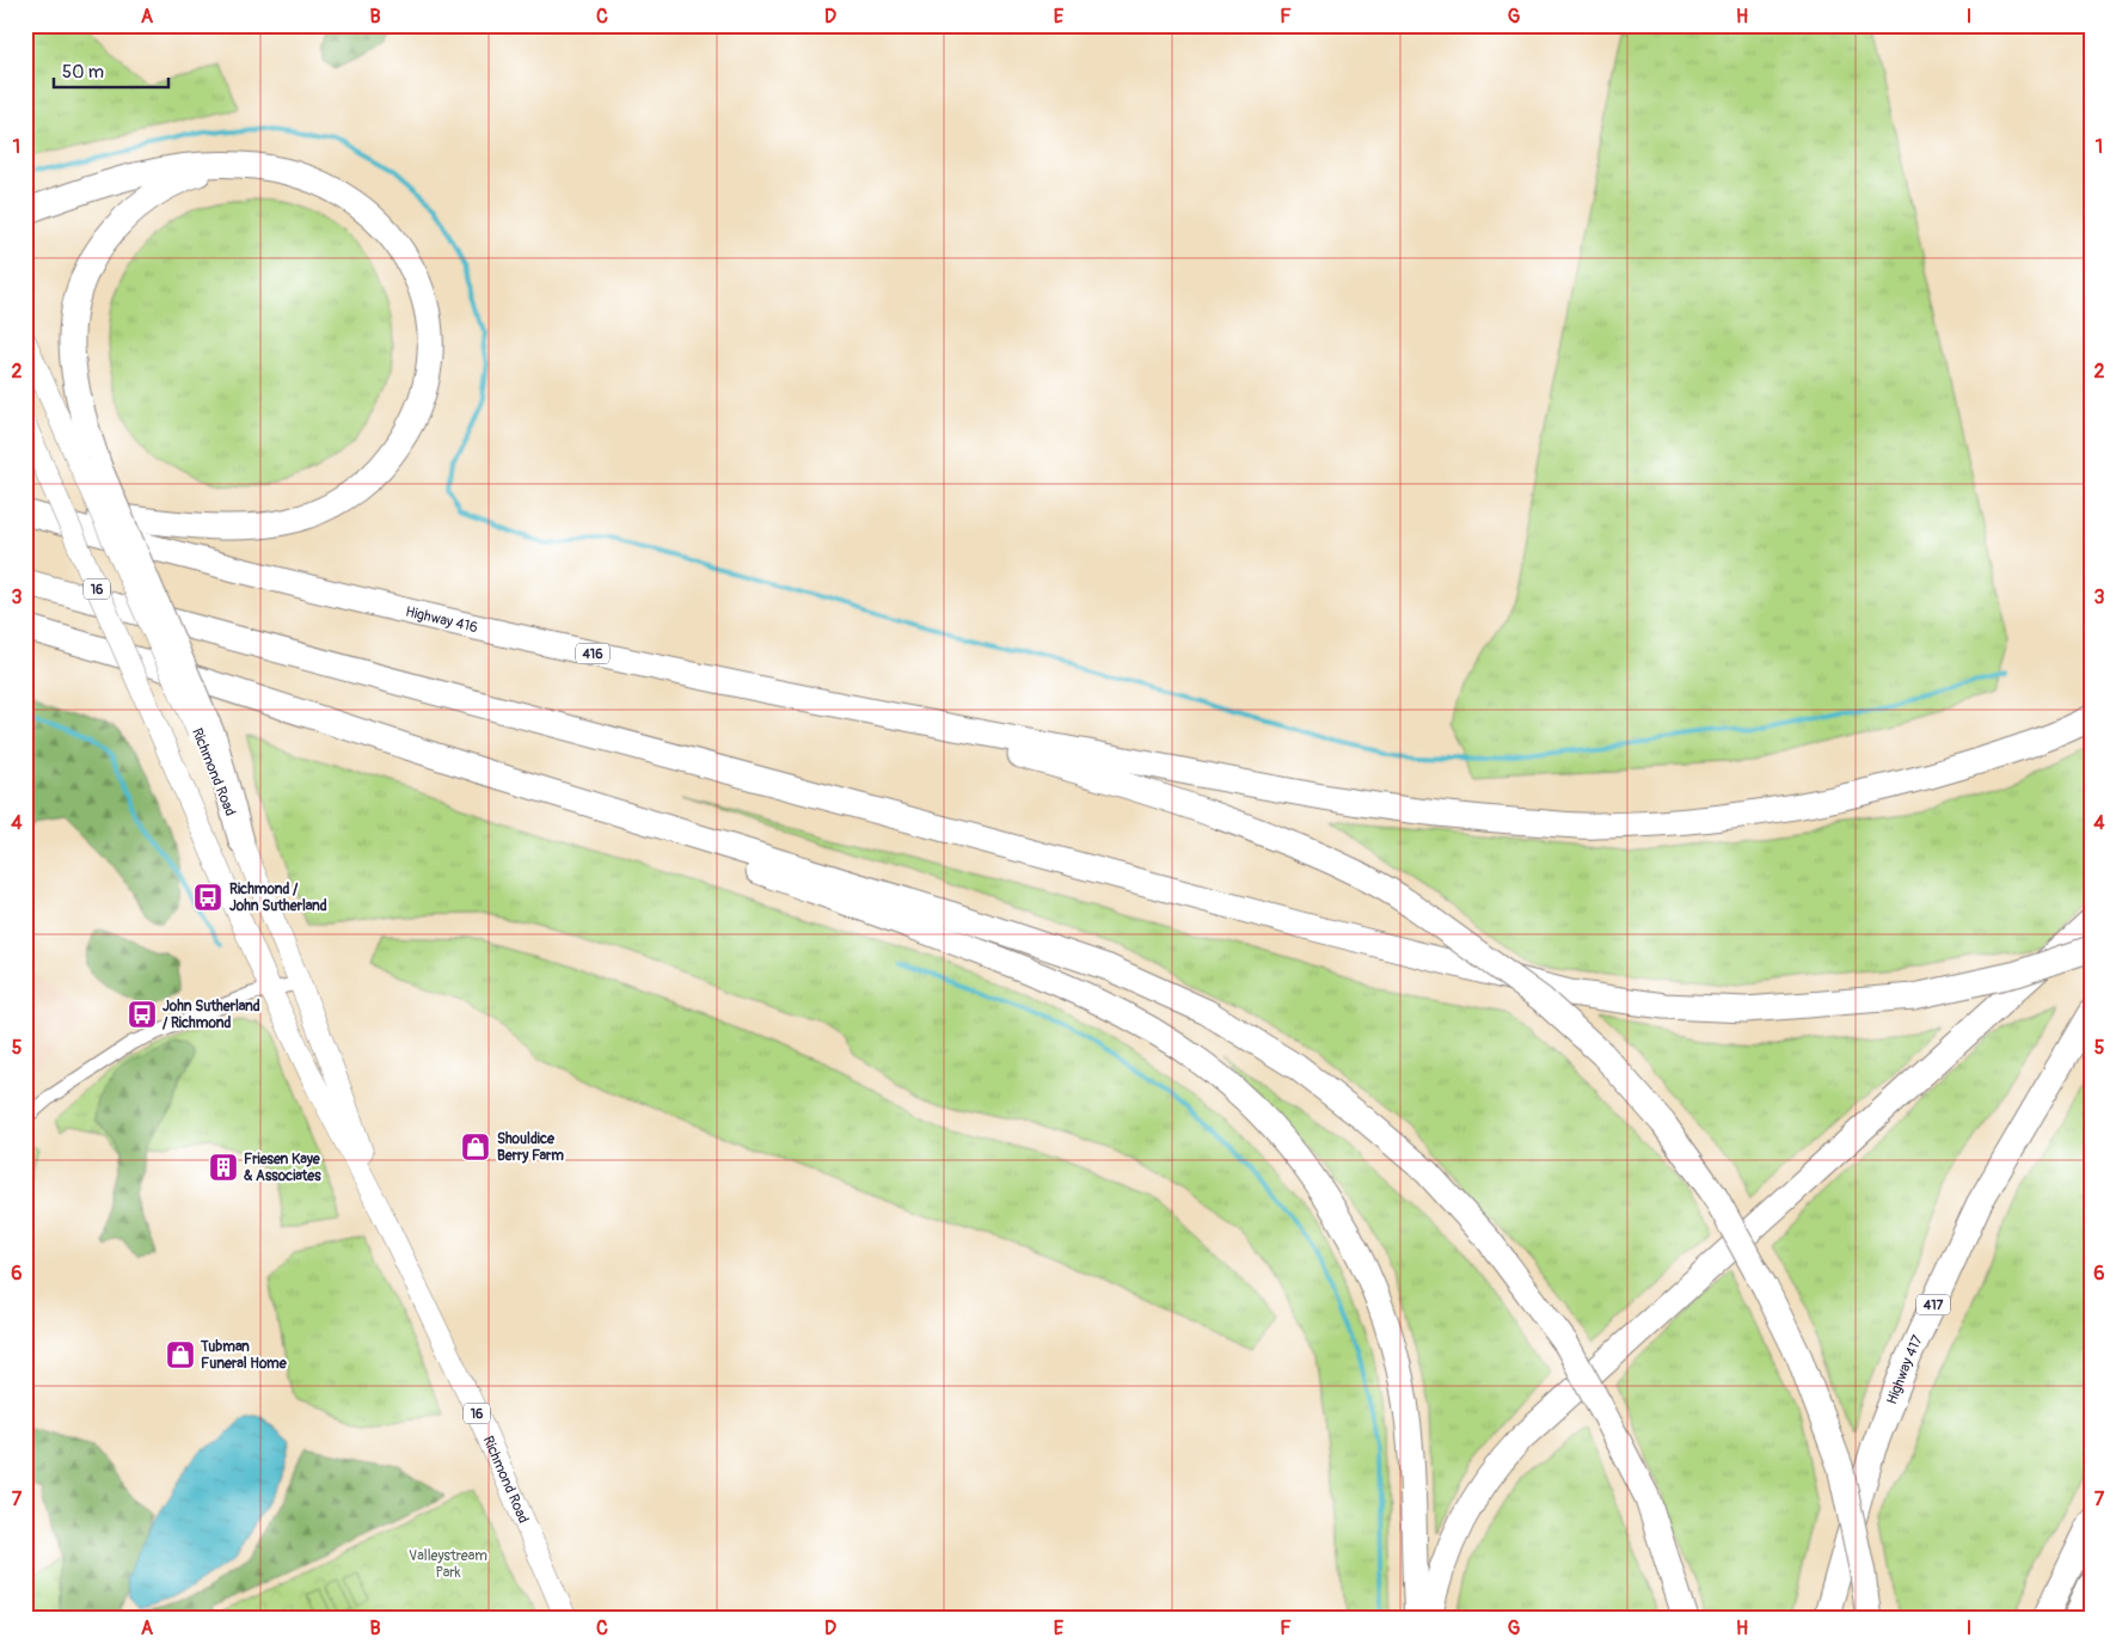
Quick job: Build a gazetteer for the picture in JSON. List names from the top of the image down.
{
  "streets": {
    "highway": [
      "Highway 416",
      "416",
      "417",
      "Highway 417"
    ],
    "main road": ["16", "Richmond Road"]
  },
  "parks": ["Valleystream Park"],
  "places": {
    "bus stop": ["Richmond / John Sutherland", "John Sutherland / Richmond"],
    "shop": ["Shouldice Berry Farm", "Tubman Funeral Home"],
    "building": ["Friesen Kaye & Associates"]
  },
  "scale_bar": "50 m",
  "grid": {
    "columns": [
      "A",
      "B",
      "C",
      "D",
      "E",
      "F",
      "G",
      "H",
      "I"
    ],
    "rows": [
      "1",
      "2",
      "3",
      "4",
      "5",
      "6",
      "7"
    ]
  }
}
